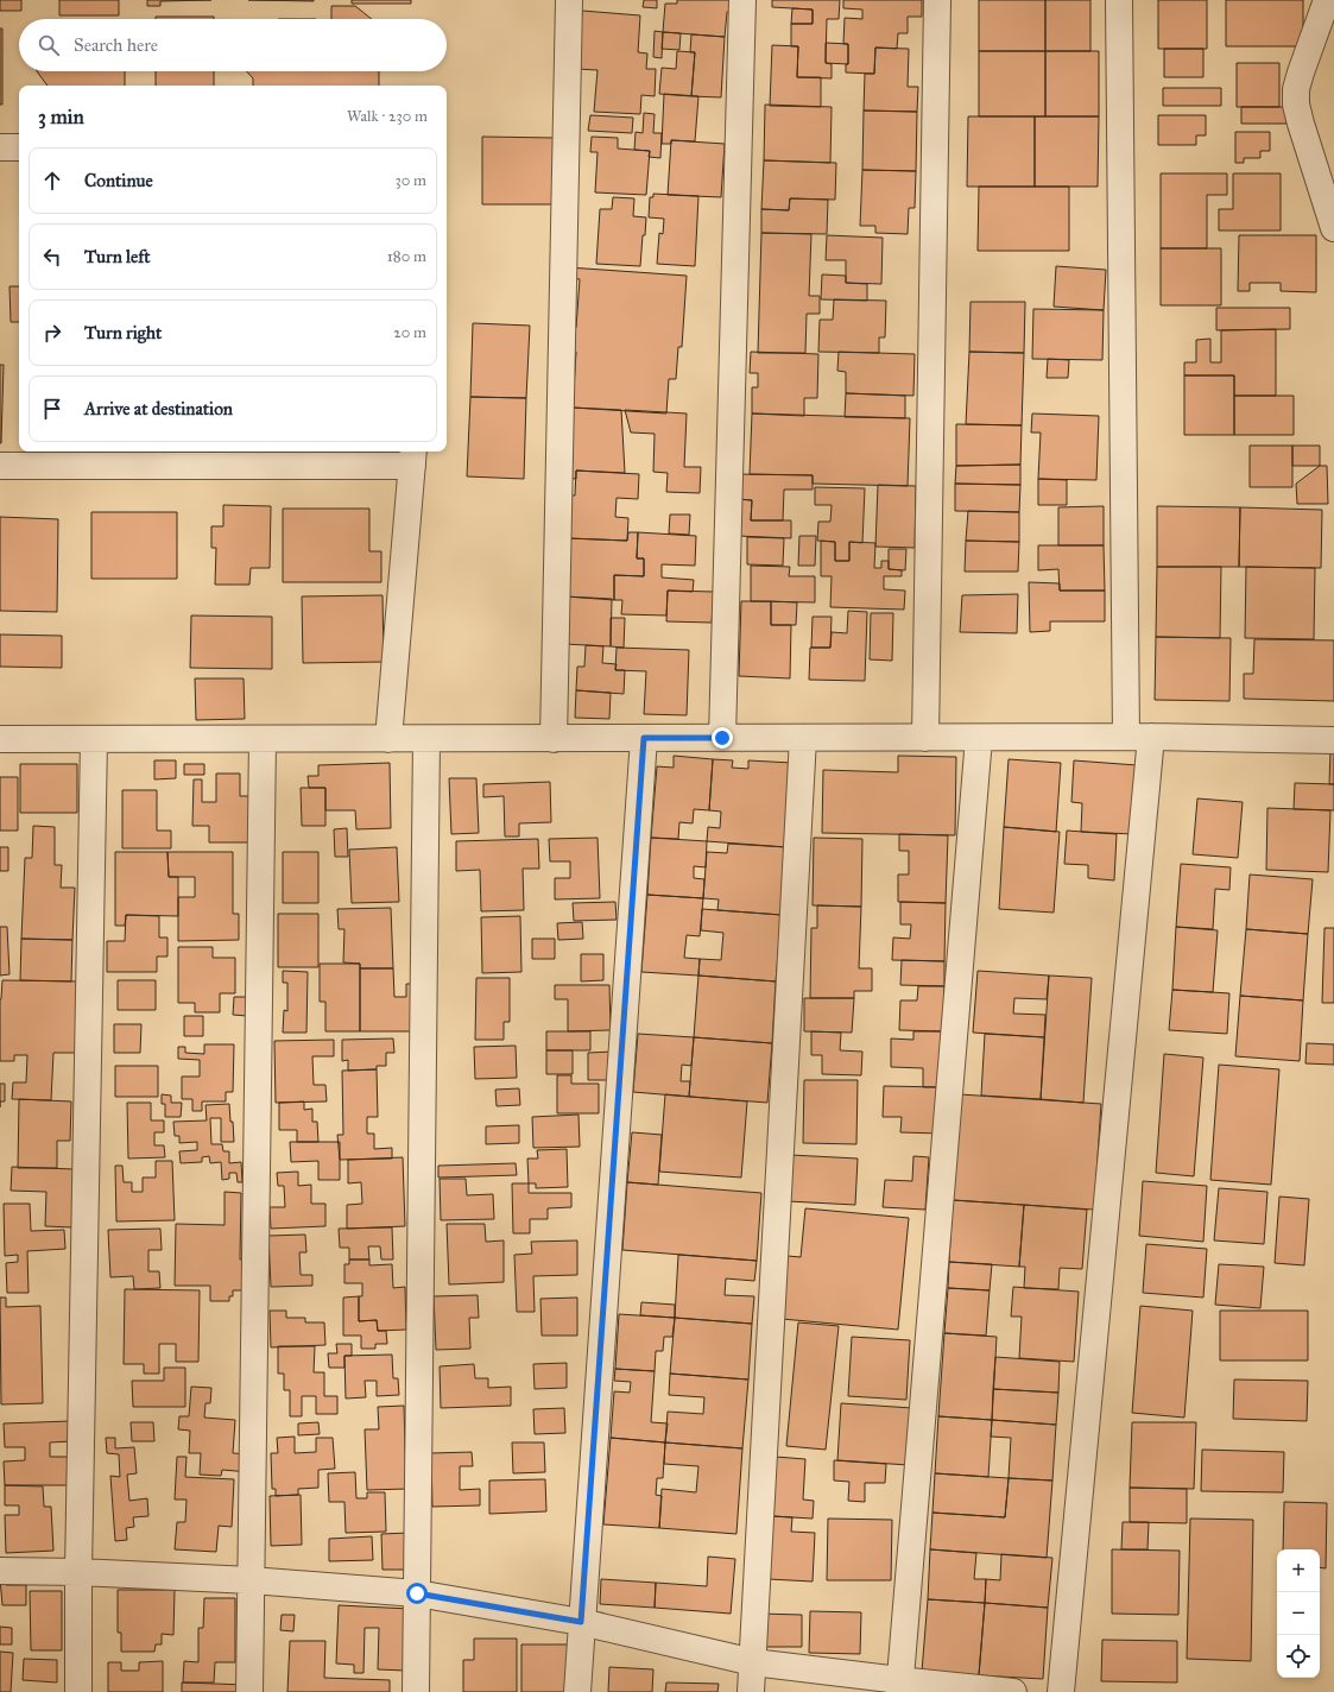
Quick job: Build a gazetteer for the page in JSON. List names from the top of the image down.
{
  "page": {
    "search": "Search here",
    "heading": ["3 min", "Walk · 230 m"],
    "list": [
      ["Continue", "30 m"],
      ["Turn left", "180 m"],
      ["Turn right", "20 m"],
      "Arrive at destination"
    ],
    "map_buttons": ["+", "−"]
  }
}
